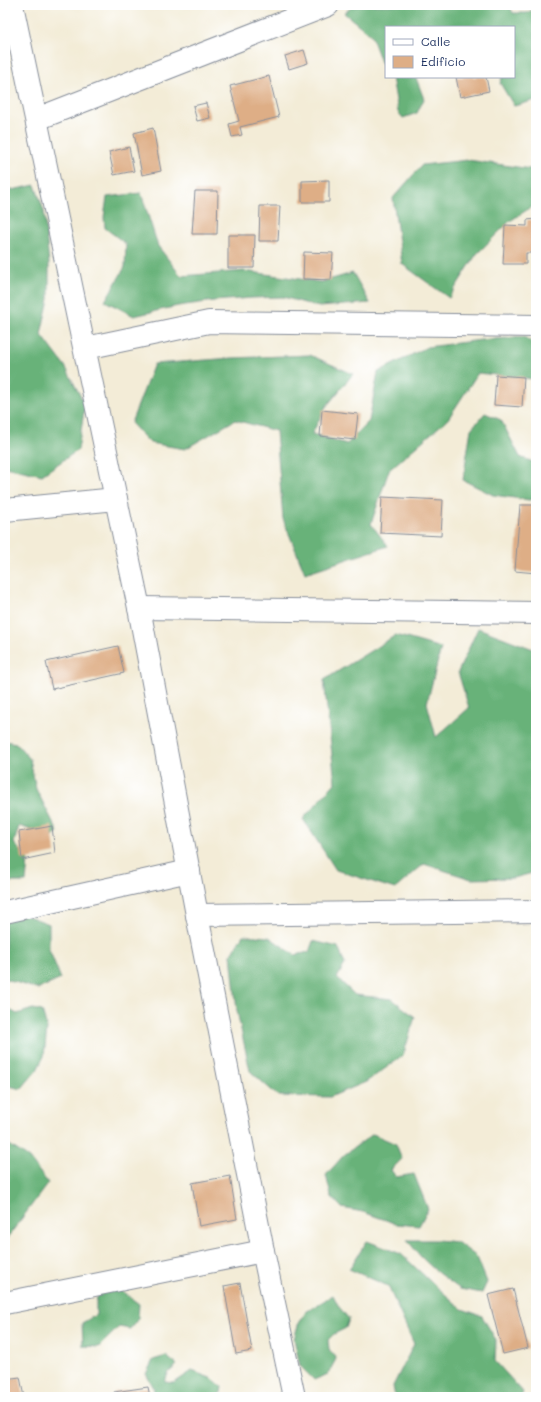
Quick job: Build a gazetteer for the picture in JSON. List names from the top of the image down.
{
  "legend": ["Calle", "Edificio"]
}
